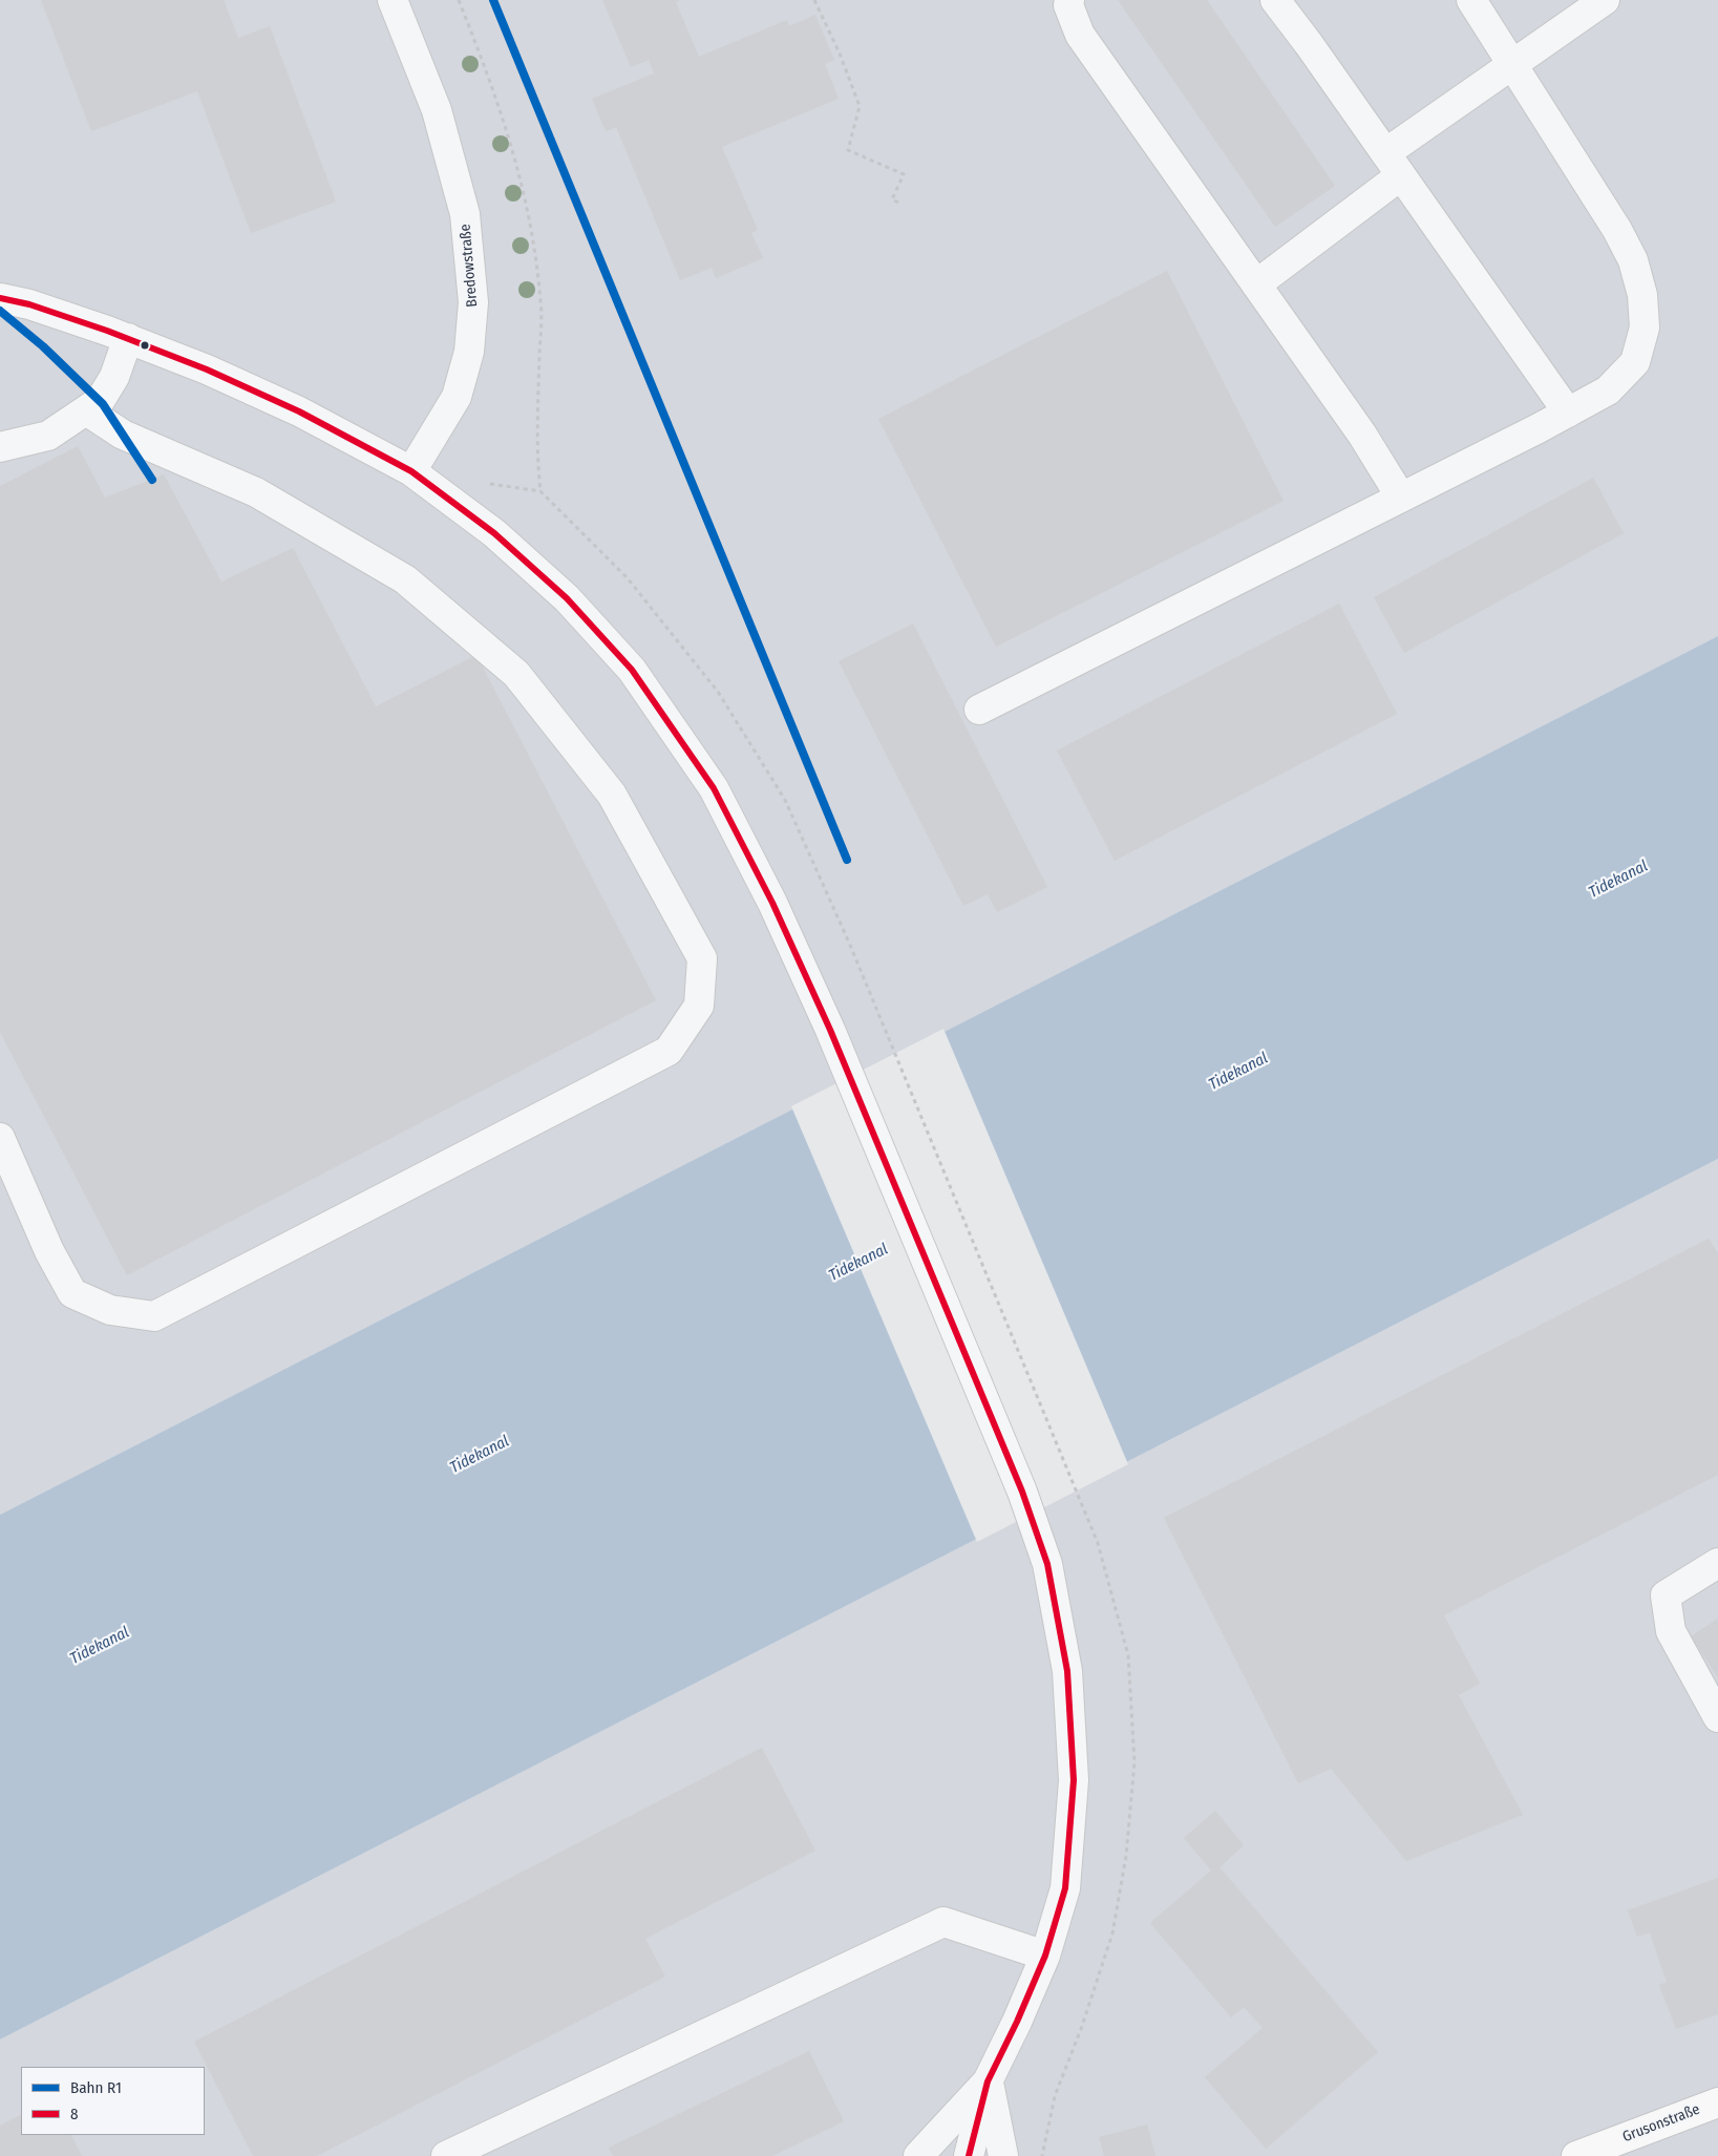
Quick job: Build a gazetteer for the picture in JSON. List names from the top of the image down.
{
  "streets": {
    "main road": ["Grusonstraße"],
    "street": ["Bredowstraße"]
  },
  "water": ["Tidekanal"],
  "lines": ["rail line R1", "transit line 8"],
  "legend": ["Bahn R1", "8"]
}
